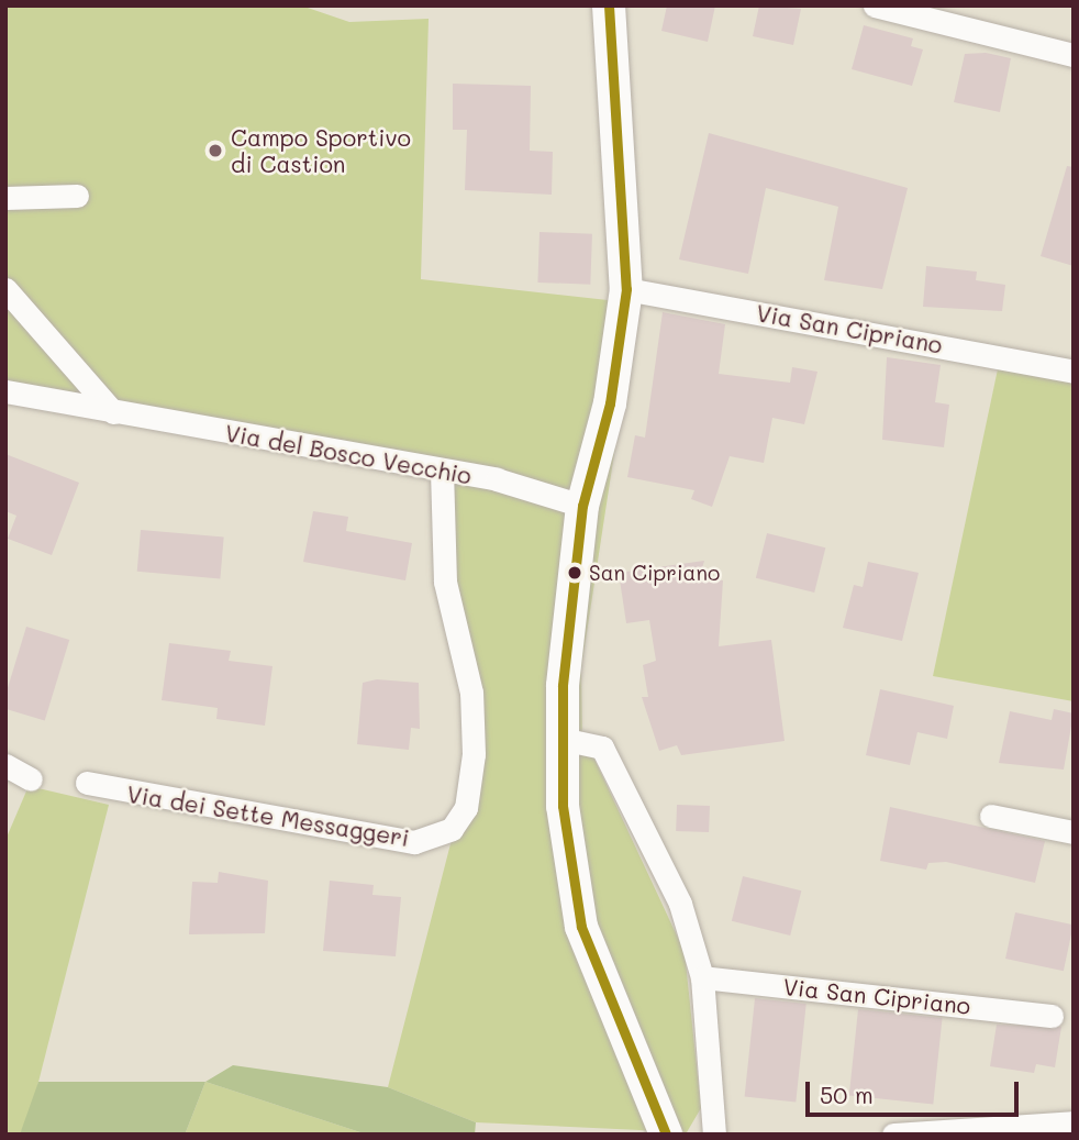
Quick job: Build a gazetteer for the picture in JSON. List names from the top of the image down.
{
  "streets": {
    "street": ["Via San Cipriano", "Via del Bosco Vecchio", "Via dei Sette Messaggeri"]
  },
  "crossings": [
    ["Via del Bosco Vecchio", "Via dei Sette Messaggeri"]
  ],
  "places": ["Campo Sportivo di Castion", "San Cipriano"],
  "scale_bar": "50 m"
}
